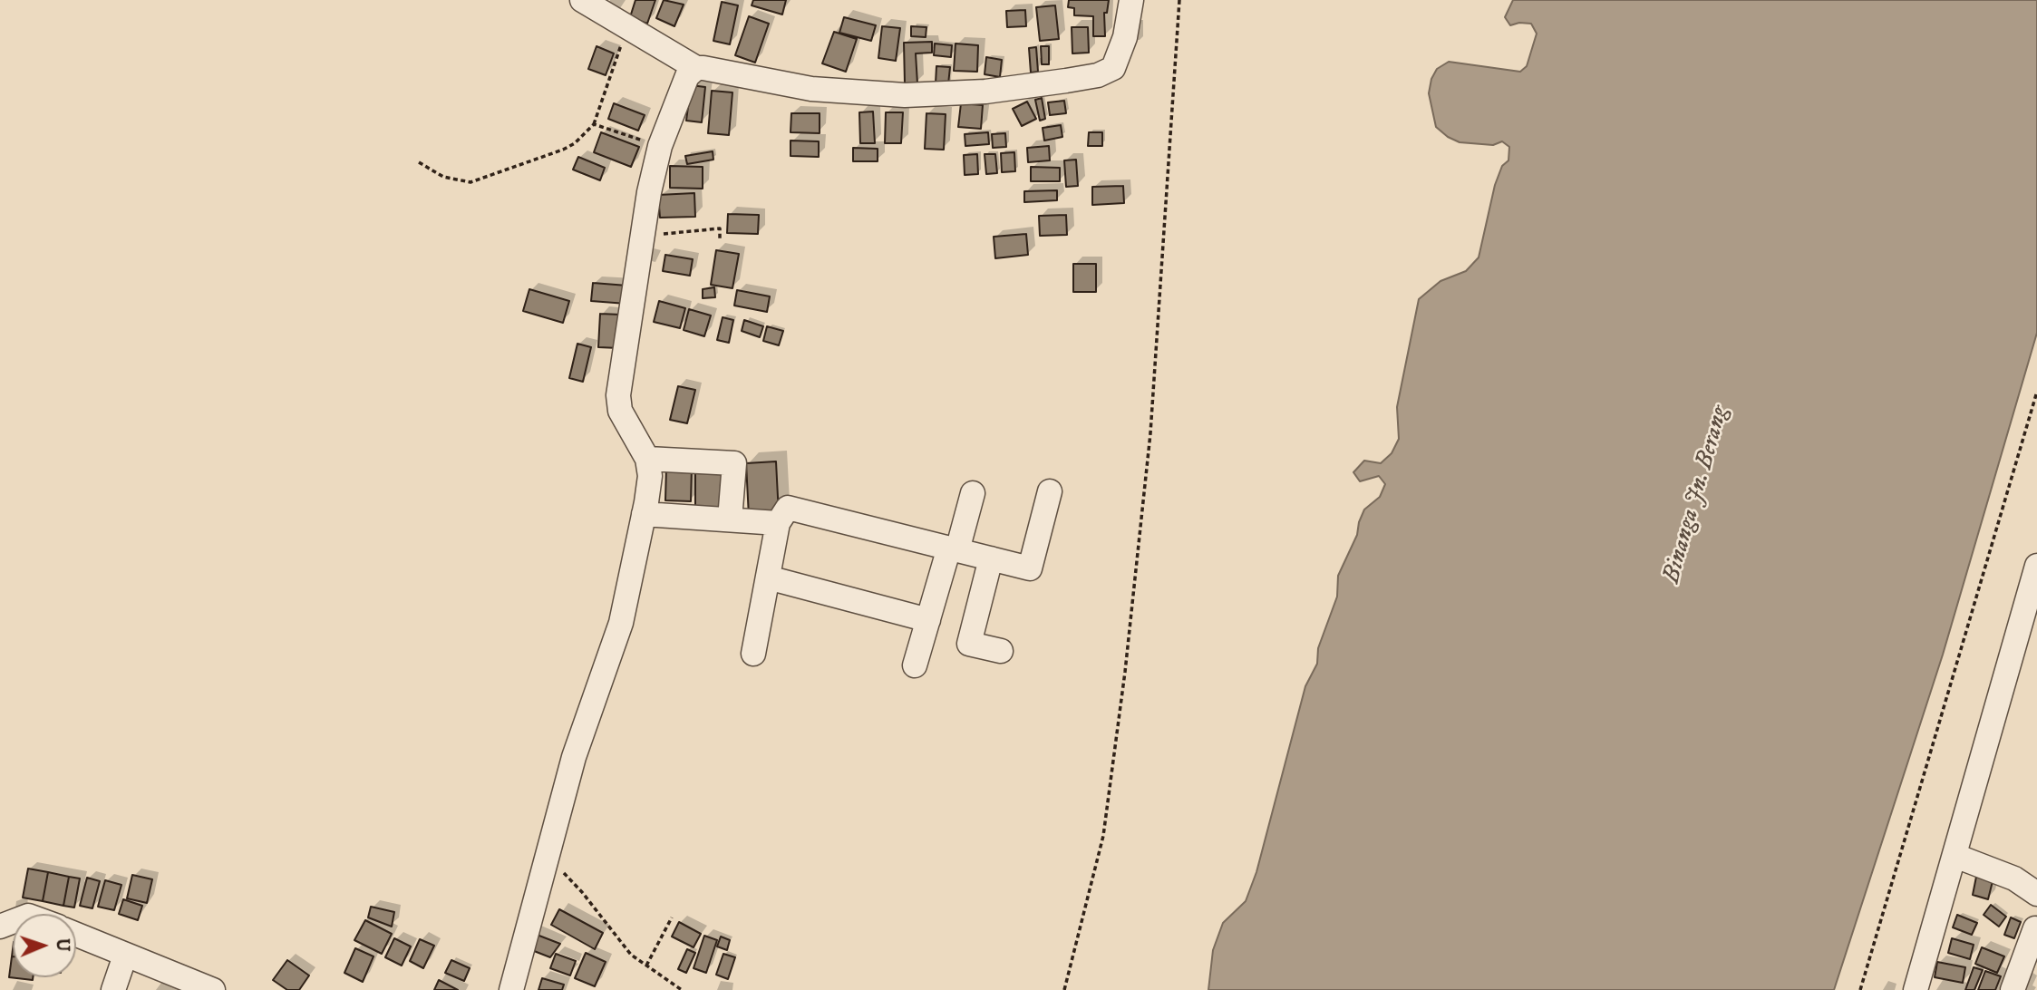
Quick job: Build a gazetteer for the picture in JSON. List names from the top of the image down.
{
  "water": ["Binanga Jn. Berang"],
  "north": "right"
}
